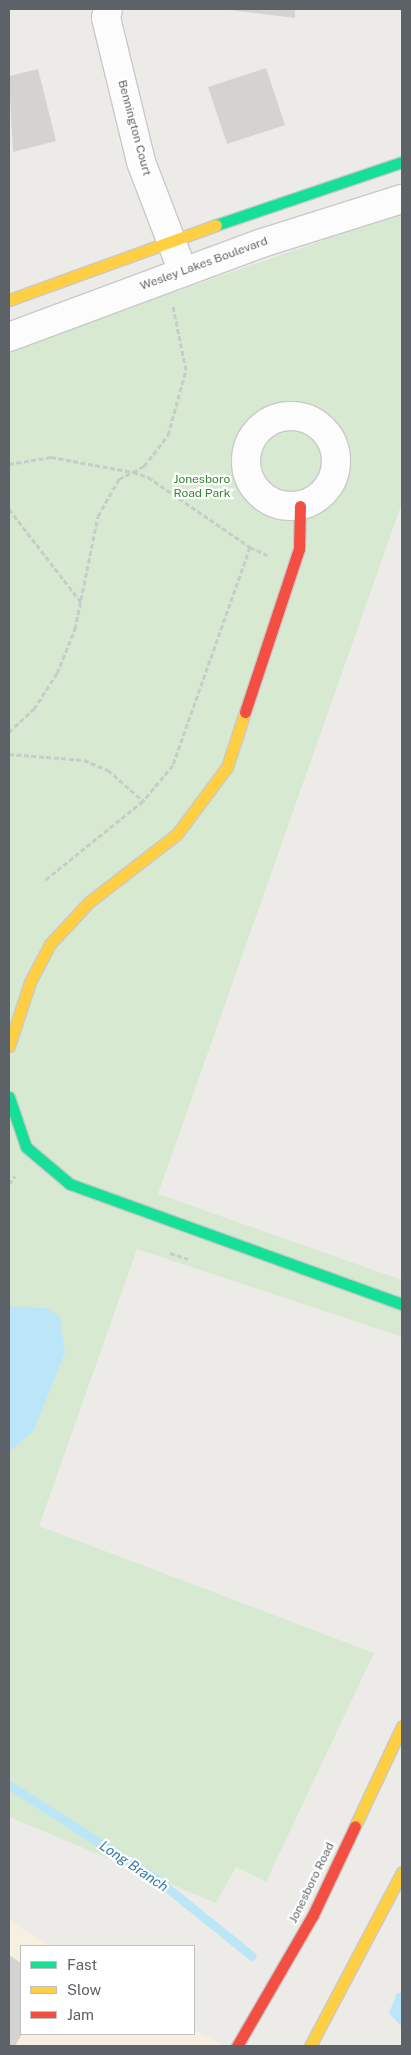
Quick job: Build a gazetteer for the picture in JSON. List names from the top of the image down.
{
  "streets": {
    "street": ["Bennington Court", "Wesley Lakes Boulevard", "Jonesboro Road"]
  },
  "crossings": [
    ["Bennington Court", "Wesley Lakes Boulevard"]
  ],
  "water": ["Long Branch"],
  "parks": ["Jonesboro Road Park"],
  "legend": ["Fast", "Slow", "Jam"]
}
